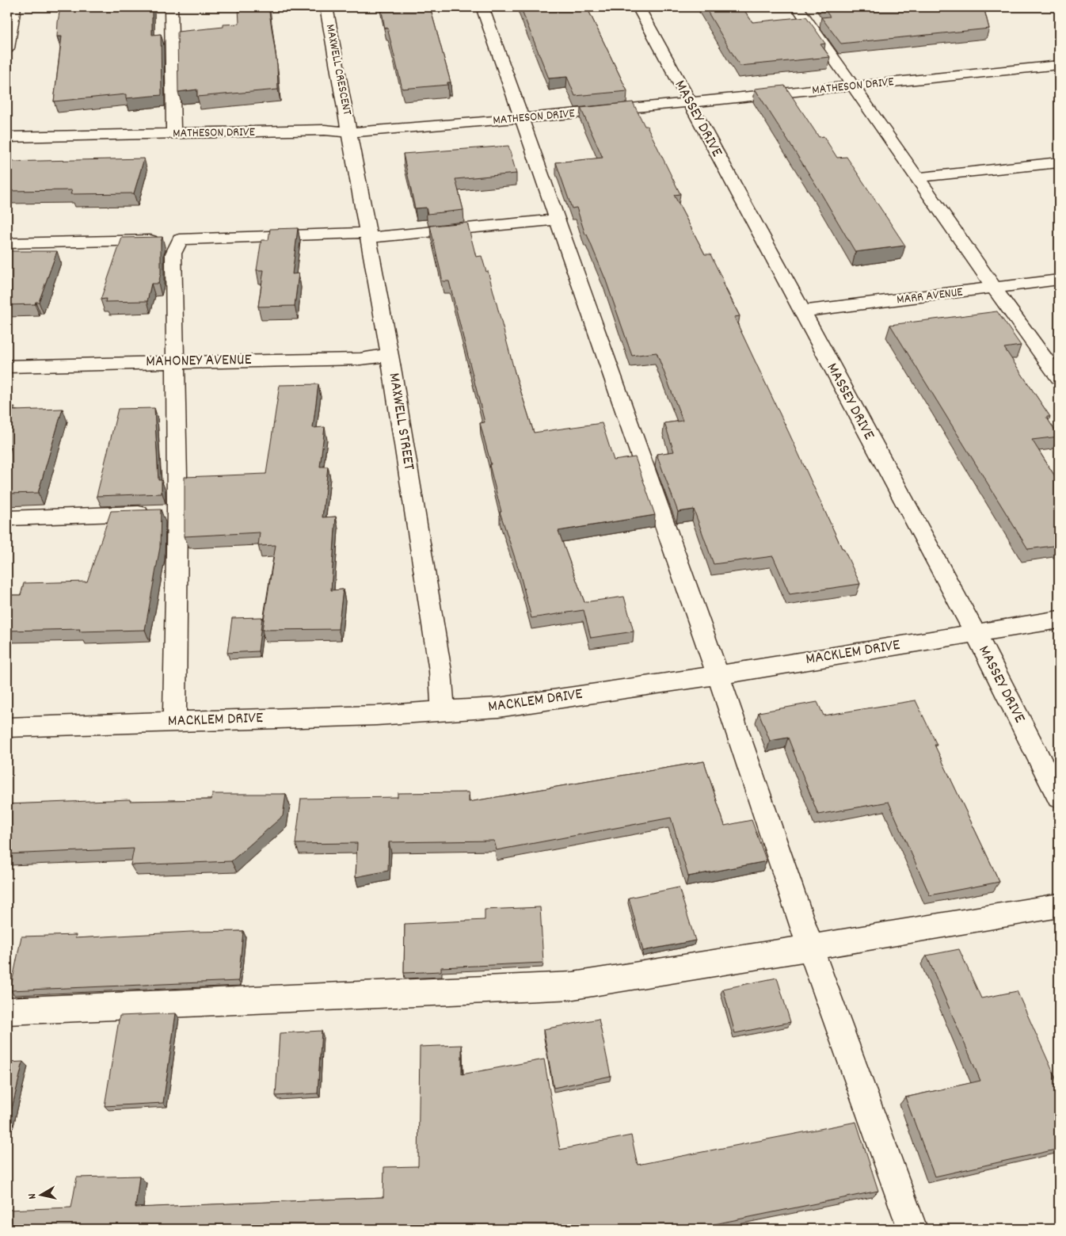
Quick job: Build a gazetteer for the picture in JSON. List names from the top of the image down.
{
  "streets": {
    "street": [
      "MAXWELL CRESCENT",
      "MATHESON DRIVE",
      "MASSEY DRIVE",
      "MARR AVENUE",
      "MAHONEY AVENUE",
      "MAXWELL STREET",
      "MACKLEM DRIVE"
    ]
  },
  "crossings": [
    ["MAXWELL CRESCENT", "MATHESON DRIVE"],
    ["MAXWELL CRESCENT", "MAXWELL STREET"],
    ["MATHESON DRIVE", "MASSEY DRIVE"],
    ["MATHESON DRIVE", "MAXWELL STREET"],
    ["MASSEY DRIVE", "MARR AVENUE"],
    ["MASSEY DRIVE", "MACKLEM DRIVE"],
    ["MAHONEY AVENUE", "MAXWELL STREET"],
    ["MAXWELL STREET", "MACKLEM DRIVE"]
  ],
  "north": "left"
}
